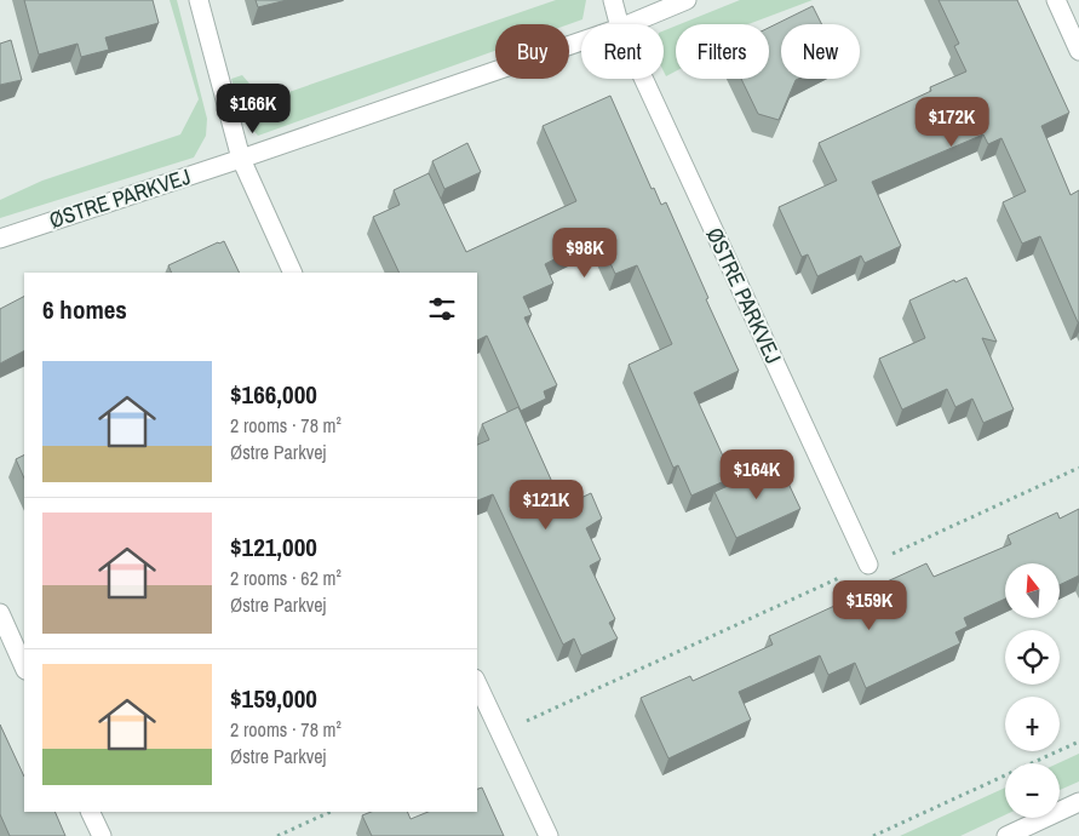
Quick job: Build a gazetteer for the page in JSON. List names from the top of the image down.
{
  "streets": {
    "street": ["ØSTRE PARKVEJ"]
  },
  "north": "top",
  "page": {
    "chip": [
      "Buy",
      "Rent",
      "Filters",
      "New"
    ],
    "price": [
      "$166K",
      "$172K",
      "$98K",
      "$164K",
      "$121K",
      "$159K"
    ],
    "heading": "6 homes",
    "list": [
      {
        "name": "$166,000",
        "note": "2 rooms · 78 m² · Østre Parkvej"
      },
      {
        "name": "$121,000",
        "note": "2 rooms · 62 m² · Østre Parkvej"
      },
      {
        "name": "$159,000",
        "note": "2 rooms · 78 m² · Østre Parkvej"
      }
    ],
    "map_buttons": ["+", "−"]
  }
}
